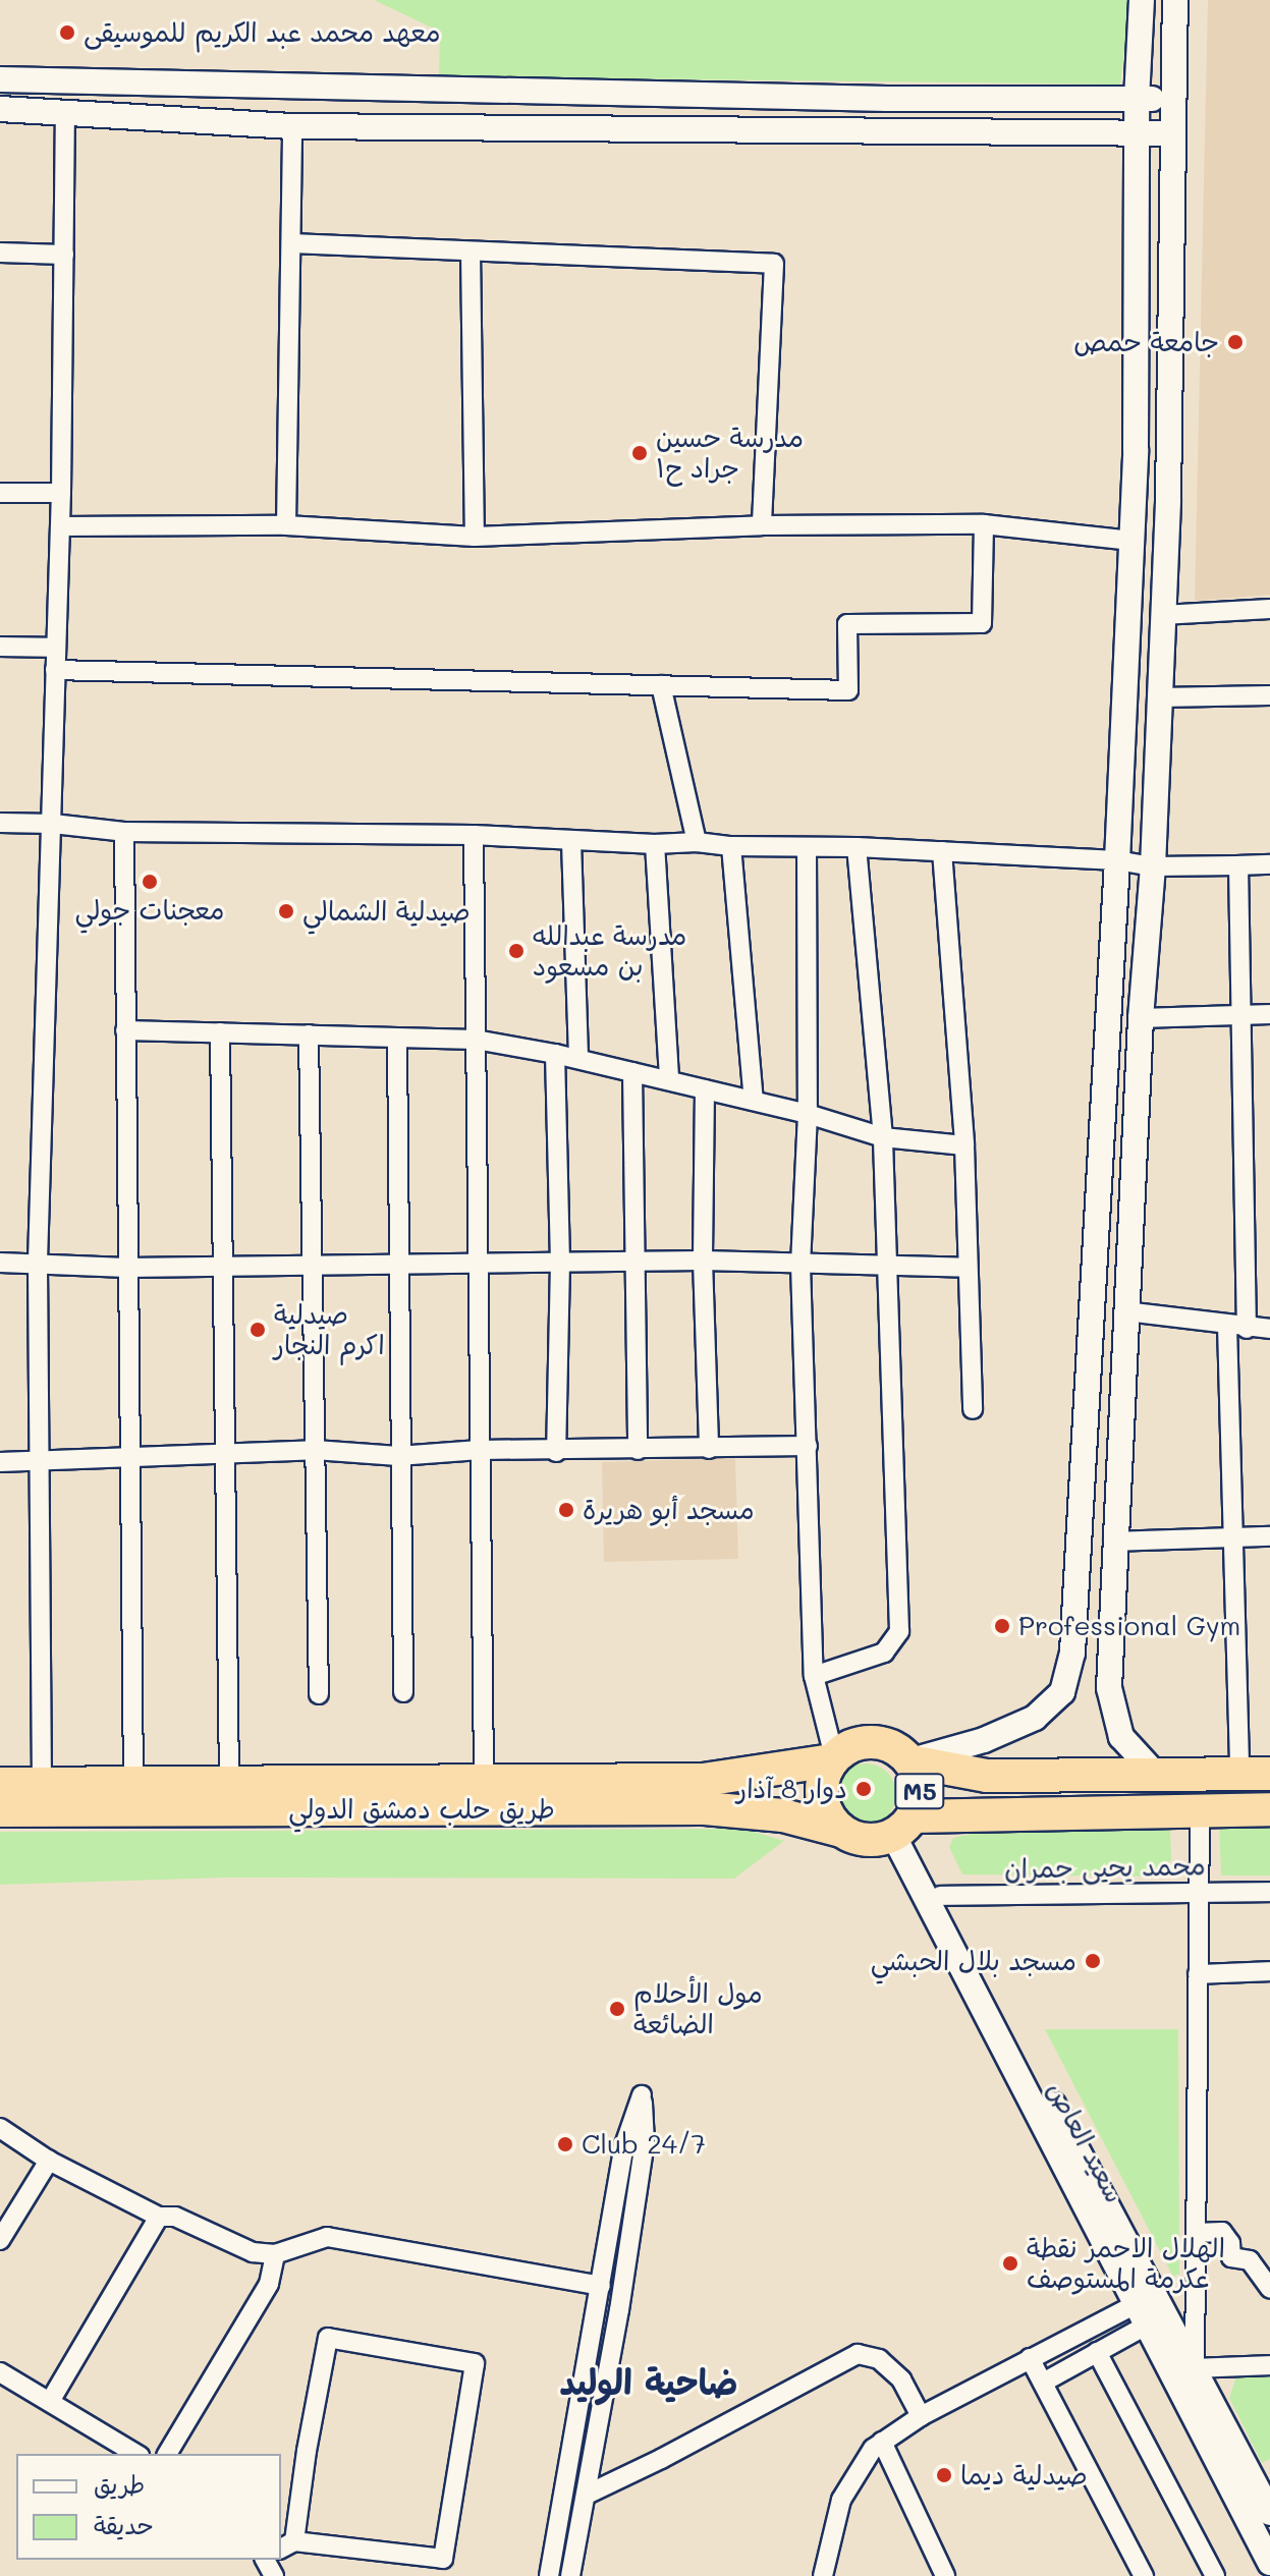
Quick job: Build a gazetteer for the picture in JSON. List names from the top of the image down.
{
  "streets": {
    "highway": ["M5", "طريق حلب دمشق الدولي"],
    "main road": ["سعيد العاص"],
    "street": ["محمد يحيى جمران"]
  },
  "crossings": [
    ["M5", "طريق حلب دمشق الدولي"],
    ["M5", "سعيد العاص"],
    ["طريق حلب دمشق الدولي", "سعيد العاص"]
  ],
  "districts": ["ضاحية الوليد"],
  "places": [
    "معهد محمد عبد الكريم للموسيقى",
    "جامعة حمص",
    "مدرسة حسين جراد ح١",
    "معجنات جولي",
    "صيدلية الشمالي",
    "مدرسة عبدالله بن مسعود",
    "صيدلية اكرم النجار",
    "مسجد أبو هريرة",
    "Professional Gym",
    "دوار 8 آذار",
    "مسجد بلال الحبشي",
    "مول الأحلام الضائعة",
    "Club 24/7",
    "الهلال الاحمر نقطة عكرمة المستوصف",
    "صيدلية ديما"
  ],
  "legend": ["طريق", "حديقة"]
}
